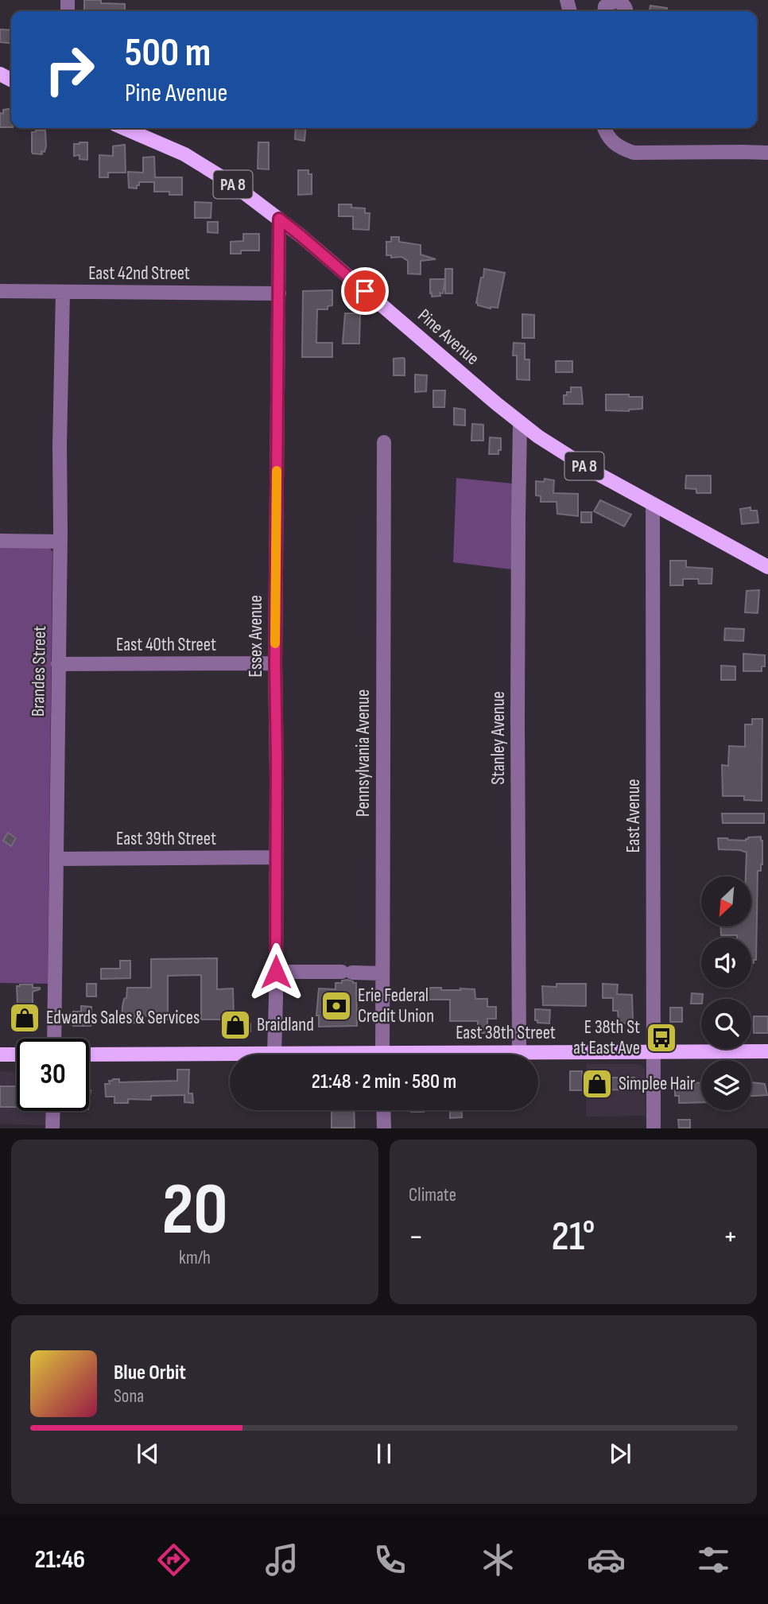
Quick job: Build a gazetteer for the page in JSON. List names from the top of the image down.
{
  "streets": {
    "main road": ["PA 8", "Pine Avenue", "East 38th Street"],
    "street": [
      "East 42nd Street",
      "Essex Avenue",
      "East 40th Street",
      "Brandes Street",
      "Stanley Avenue",
      "Pennsylvania Avenue",
      "East Avenue",
      "East 39th Street"
    ]
  },
  "crossings": [
    ["East 42nd Street", "Essex Avenue"],
    ["East 42nd Street", "Brandes Street"],
    ["Pine Avenue", "Essex Avenue"],
    ["Pine Avenue", "Stanley Avenue"],
    ["Pine Avenue", "East Avenue"],
    ["Essex Avenue", "East 40th Street"],
    ["Essex Avenue", "East 39th Street"],
    ["Essex Avenue", "East 38th Street"],
    ["East 40th Street", "Brandes Street"],
    ["Brandes Street", "East 39th Street"],
    ["Stanley Avenue", "East 38th Street"],
    ["East Avenue", "East 38th Street"]
  ],
  "places": {
    "bank": ["Erie Federal Credit Union"],
    "shop": ["Edwards Sales & Services", "Braidland", "Simplee Hair"],
    "bus stop": ["E 38th St at East Ave"]
  },
  "north": "bottom left",
  "page": {
    "turn": ["500 m", "Pine Avenue"],
    "limit": "30",
    "trip": "21:48 · 2 min · 580 m",
    "tile": [
      ["20", "km/h"],
      "Climate"
    ],
    "heat": ["−", "21°", "+"],
    "song": ["Blue Orbit", "Sona"],
    "tabs": "21:46"
  }
}
